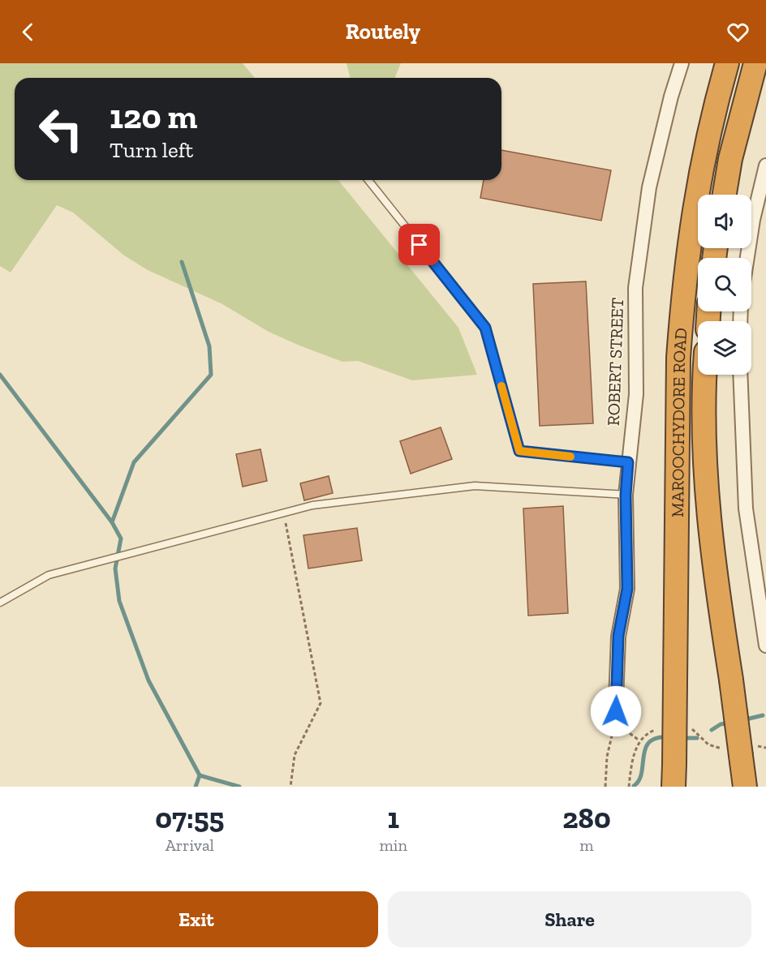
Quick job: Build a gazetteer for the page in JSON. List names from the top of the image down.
{
  "streets": {
    "highway": ["MAROOCHYDORE ROAD"],
    "street": ["ROBERT STREET"]
  },
  "page": {
    "header": "Routely",
    "turn": ["120 m", "Turn left"],
    "eta": [
      "07:55",
      "Arrival",
      "1",
      "min",
      "280",
      "m"
    ],
    "buttons": ["Exit", "Share"]
  }
}
